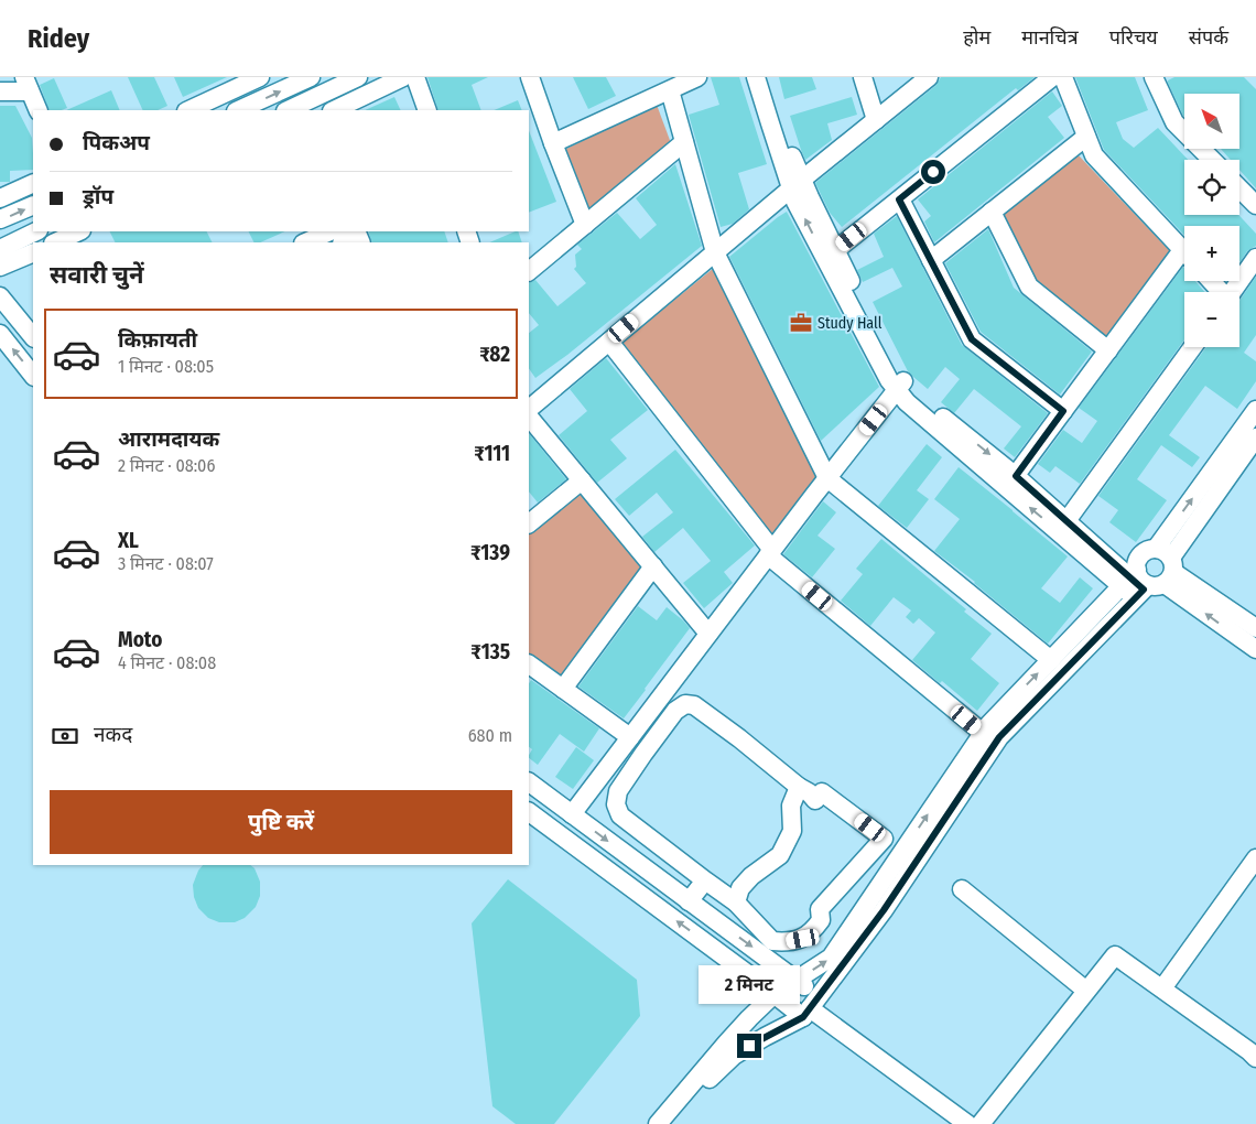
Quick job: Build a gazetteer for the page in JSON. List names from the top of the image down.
{
  "places": {
    "office": ["Study Hall"]
  },
  "north": "top left",
  "page": {
    "header": "Ridey",
    "nav": [
      "होम",
      "मानचित्र",
      "परिचय",
      "संपर्क"
    ],
    "map_buttons": ["+", "−"],
    "banner": ["पिकअप", "ड्रॉप"],
    "heading": "सवारी चुनें",
    "list": [
      {
        "name": "किफ़ायती",
        "note": "1 मिनट · 08:05",
        "value": "₹82"
      },
      {
        "name": "आरामदायक",
        "note": "2 मिनट · 08:06",
        "value": "₹111"
      },
      {
        "name": "XL",
        "note": "3 मिनट · 08:07",
        "value": "₹139"
      },
      {
        "name": "Moto",
        "note": "4 मिनट · 08:08",
        "value": "₹135"
      }
    ],
    "pay": ["नकद", "680 m"],
    "buttons": "पुष्टि करें",
    "bubble": "2 मिनट"
  }
}
